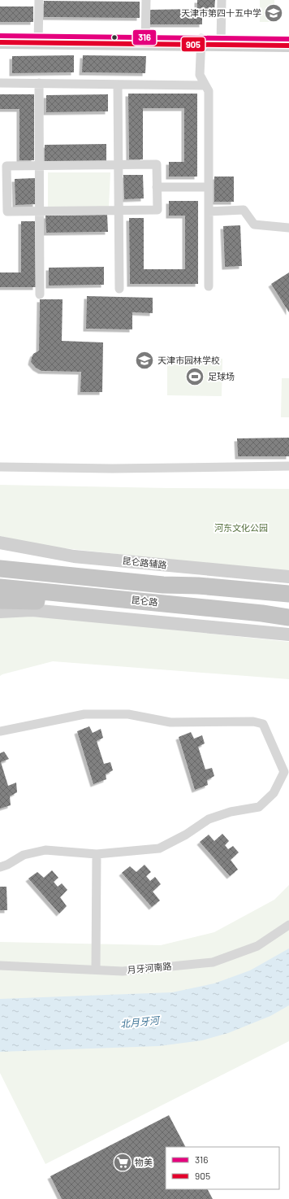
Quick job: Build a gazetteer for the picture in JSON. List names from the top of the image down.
{
  "streets": {
    "highway": ["昆仑路"],
    "main road": ["昆仑路辅路"],
    "street": ["月牙河南路"]
  },
  "water": ["北月牙河"],
  "parks": ["河东文化公园"],
  "places": {
    "school or university": ["天津市第四十五中学", "天津市园林学校"],
    "sports": ["足球场"],
    "supermarket": ["物美"]
  },
  "lines": ["transit line 316", "transit line 905"],
  "legend": ["316", "905"]
}
